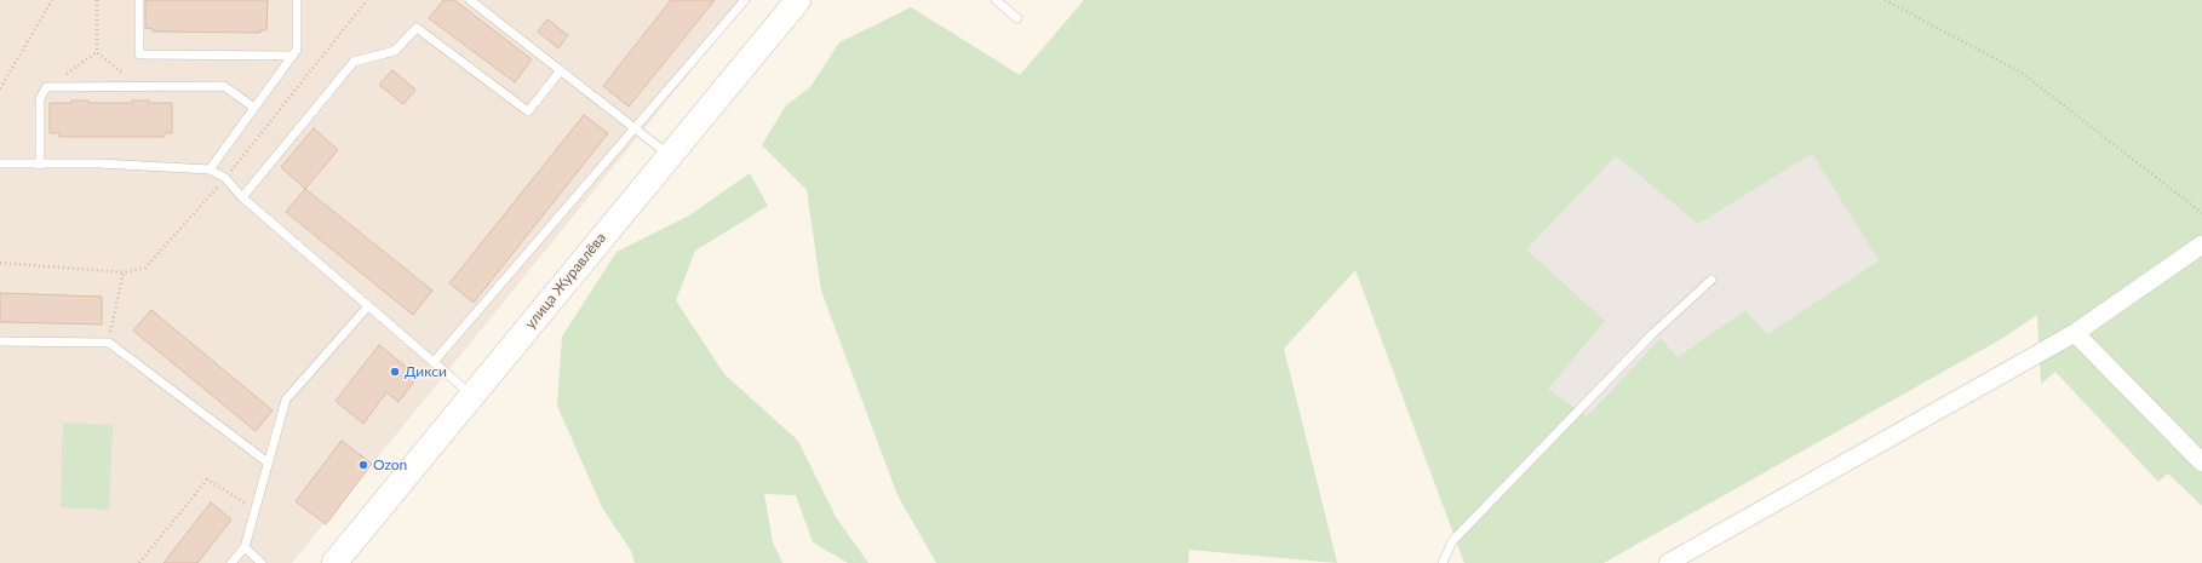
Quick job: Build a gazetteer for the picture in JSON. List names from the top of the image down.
{
  "streets": {
    "street": ["улица Журавлёва"]
  },
  "places": ["Дикси", "Ozon"]
}
